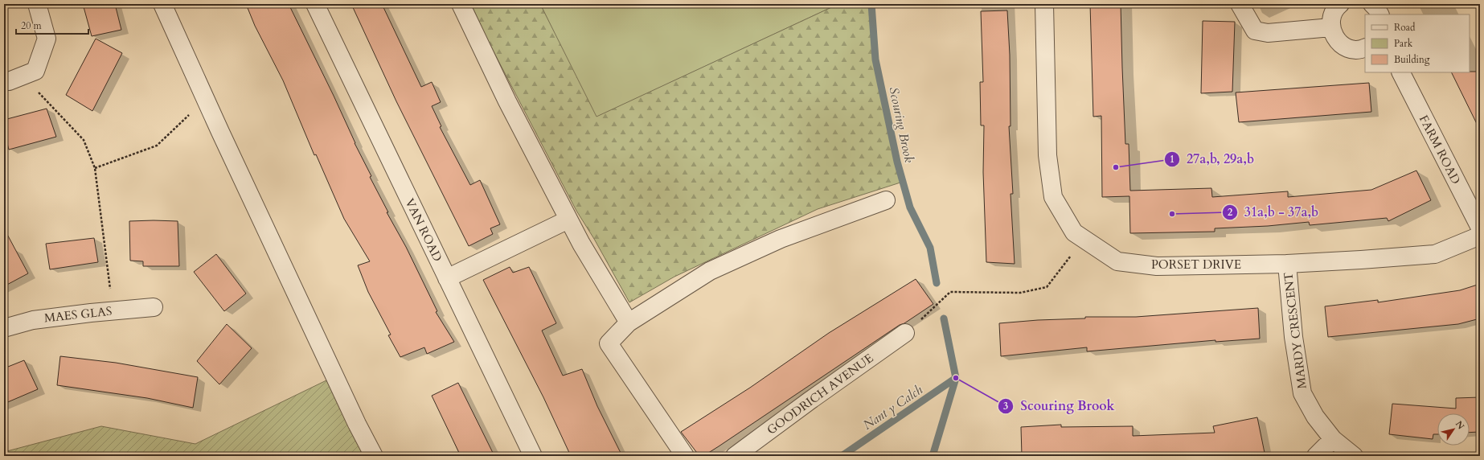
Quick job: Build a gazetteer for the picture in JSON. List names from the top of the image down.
{
  "streets": {
    "street": [
      "FARM ROAD",
      "VAN ROAD",
      "PORSET DRIVE",
      "MAES GLAS",
      "MARDY CRESCENT",
      "GOODRICH AVENUE"
    ]
  },
  "crossings": [
    ["PORSET DRIVE", "MARDY CRESCENT"]
  ],
  "water": ["Scouring Brook", "Nant y Calch"],
  "places": ["27a,b, 29a,b", "31a,b - 37a,b", "Scouring Brook"],
  "legend": ["Road", "Park", "Building"],
  "scale_bar": "20 m",
  "north": "top right"
}
